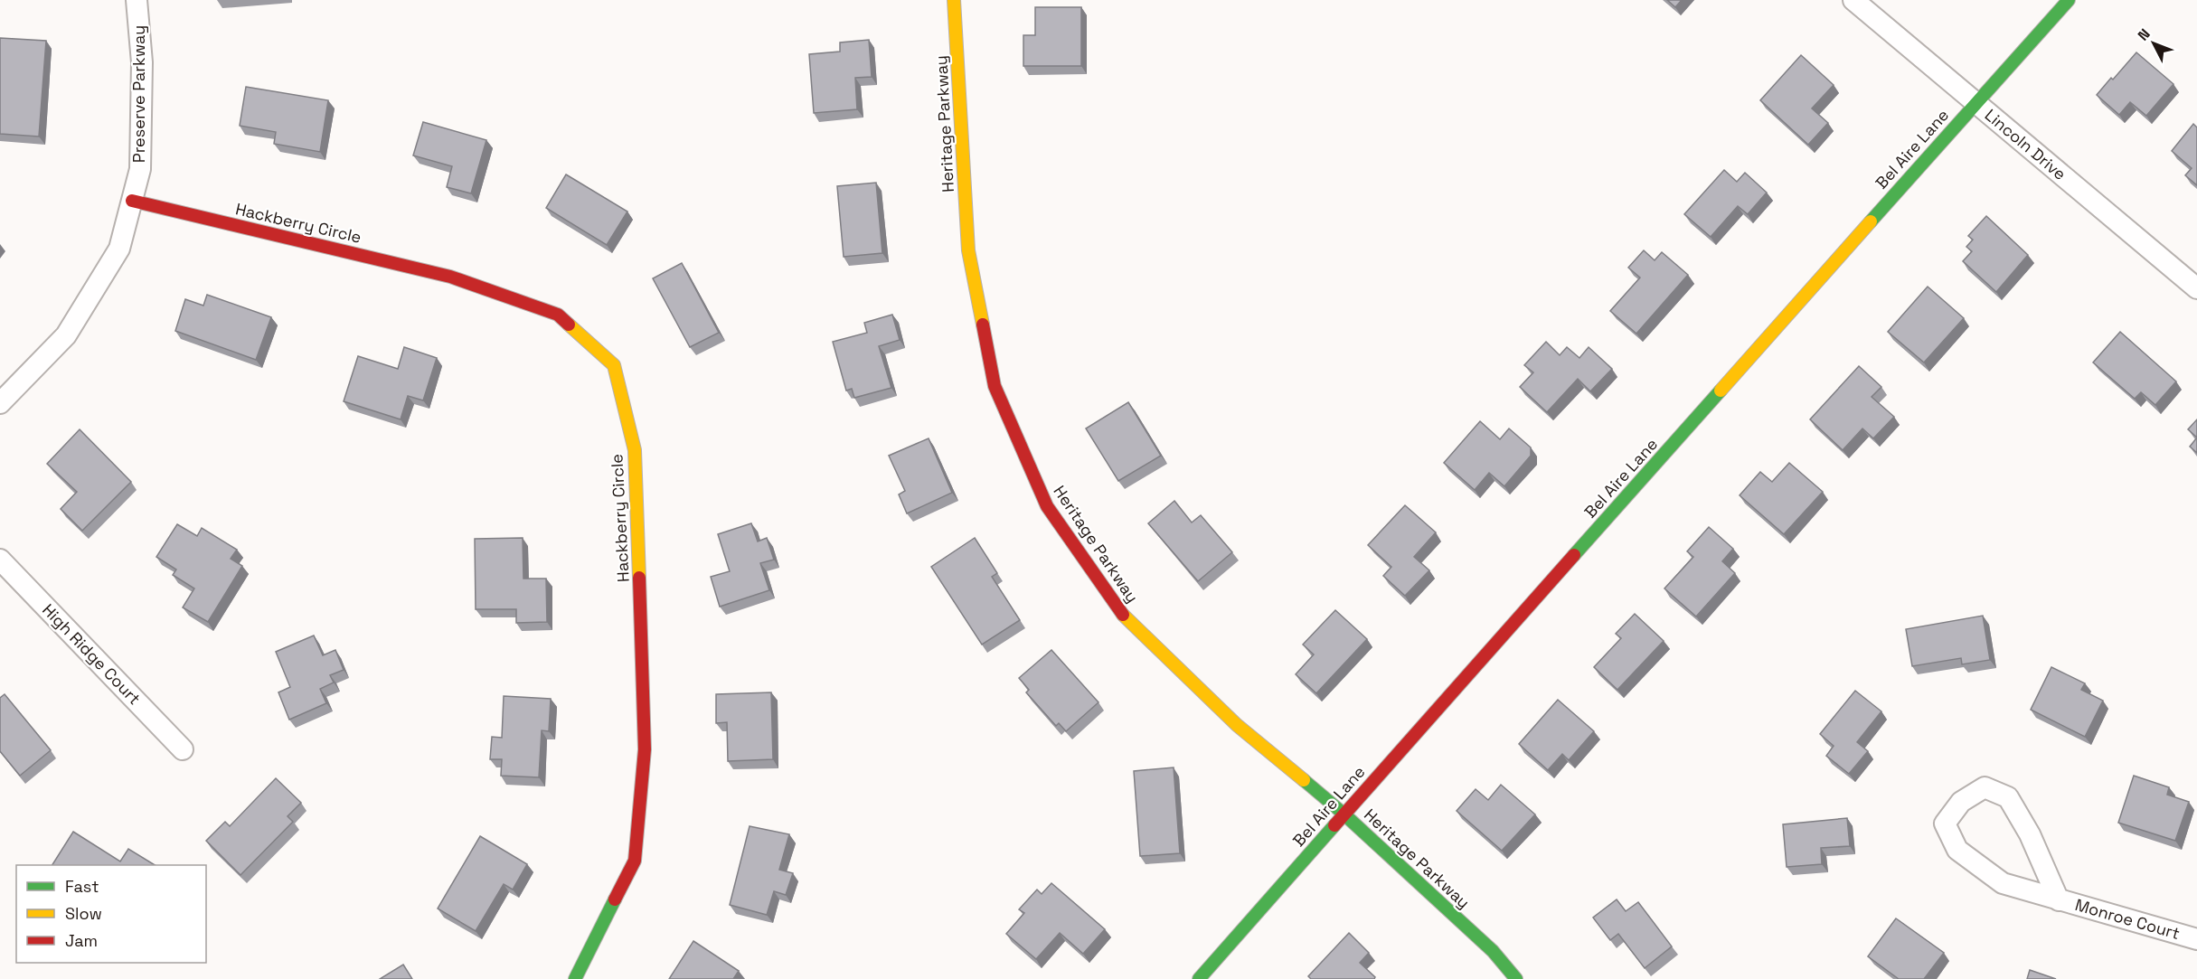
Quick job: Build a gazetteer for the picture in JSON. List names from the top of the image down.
{
  "streets": {
    "street": [
      "Preserve Parkway",
      "Heritage Parkway",
      "Lincoln Drive",
      "Bel Aire Lane",
      "Hackberry Circle",
      "High Ridge Court",
      "Monroe Court"
    ]
  },
  "crossings": [
    ["Preserve Parkway", "Hackberry Circle"],
    ["Heritage Parkway", "Bel Aire Lane"],
    ["Lincoln Drive", "Bel Aire Lane"]
  ],
  "legend": ["Fast", "Slow", "Jam"],
  "north": "top left"
}
